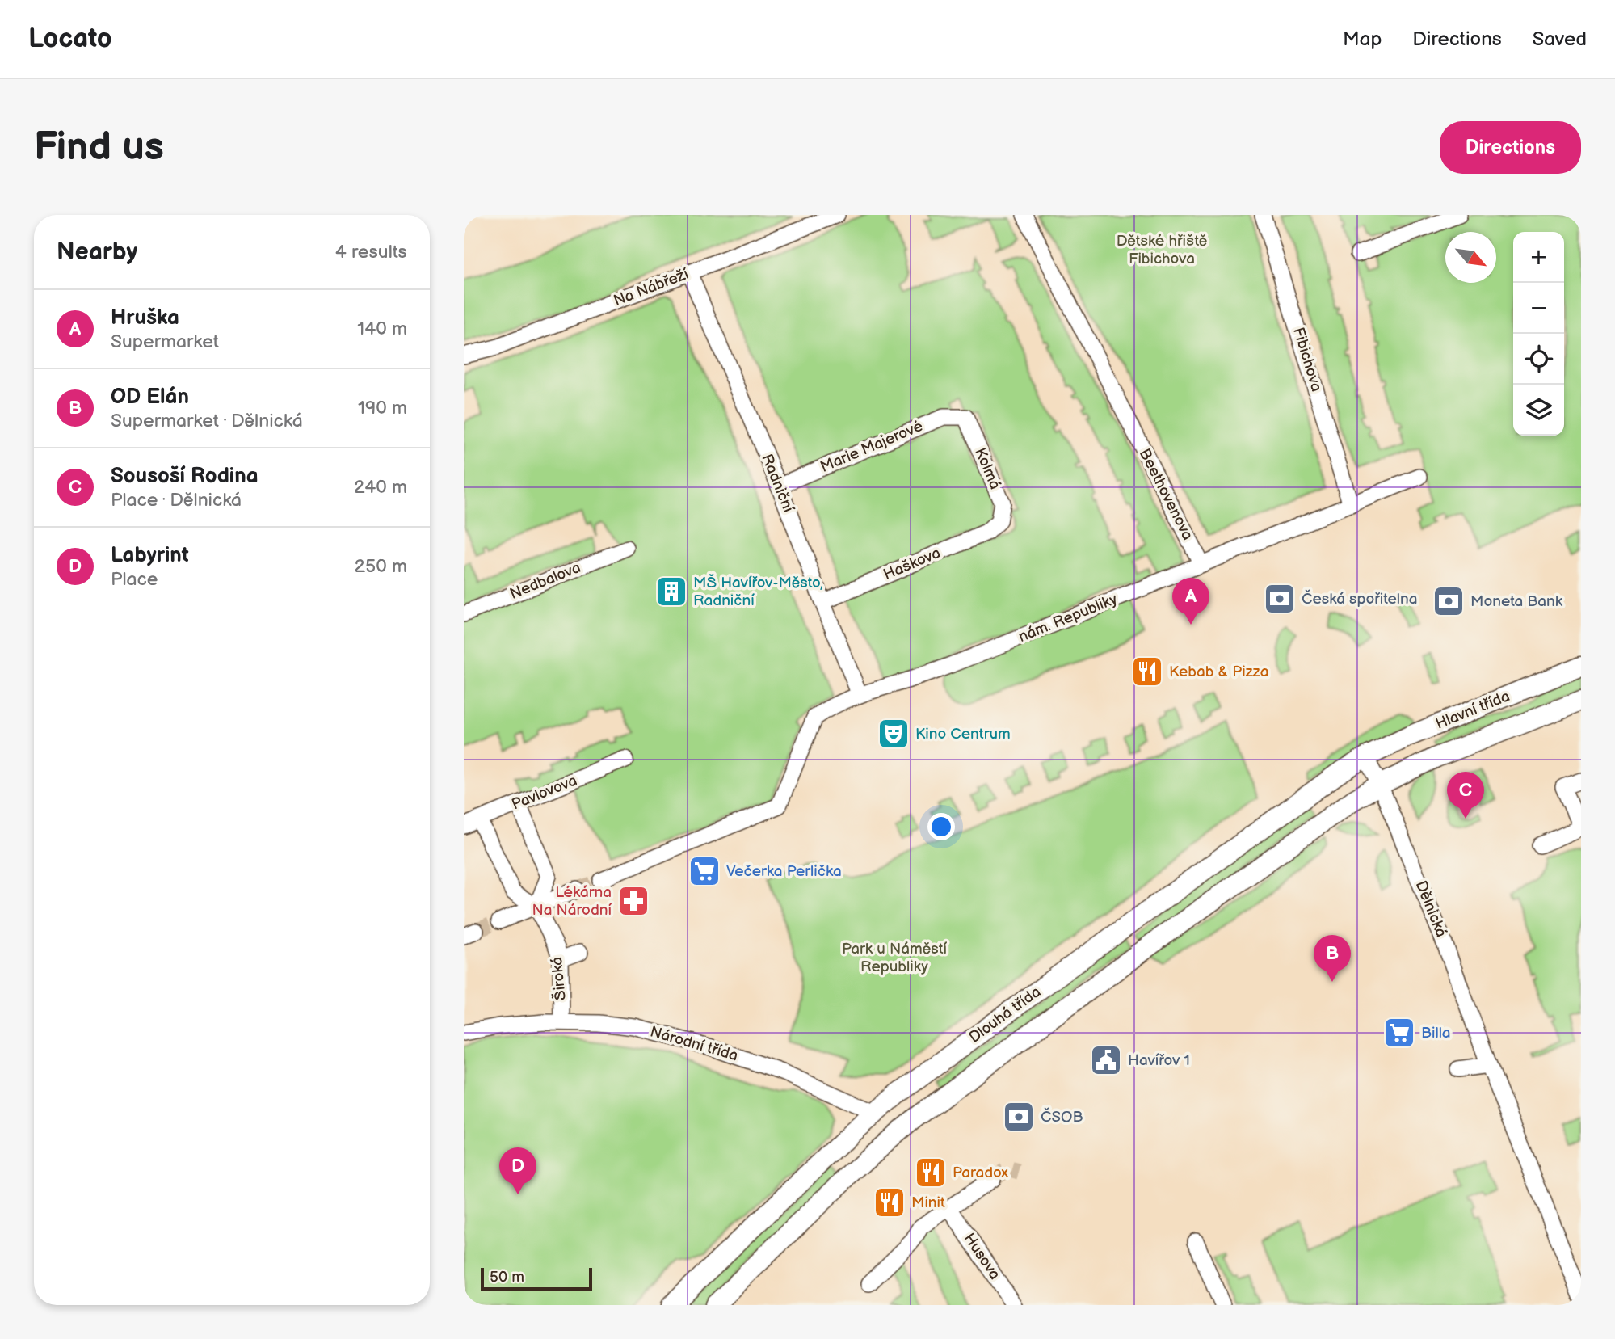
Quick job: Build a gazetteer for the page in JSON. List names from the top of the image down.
{
  "streets": {
    "main road": ["Hlavní třída", "Dlouhá třída", "Národní třída"],
    "street": [
      "Na Nábřeží",
      "Fibichova",
      "Marie Majerové",
      "Kolmá",
      "Radniční",
      "Beethovenova",
      "Haškova",
      "Nedbalova",
      "nám. Republiky",
      "Pavlovova",
      "Dělnická",
      "Široká",
      "Husova"
    ]
  },
  "crossings": [
    ["Na Nábřeží", "Radniční"],
    ["Marie Majerové", "Kolmá"],
    ["Marie Majerové", "Radniční"],
    ["Kolmá", "Haškova"],
    ["Radniční", "Haškova"],
    ["Radniční", "nám. Republiky"],
    ["Beethovenova", "nám. Republiky"],
    ["Hlavní třída", "Dělnická"],
    ["Hlavní třída", "Dlouhá třída"],
    ["Dělnická", "Dlouhá třída"],
    ["Široká", "Národní třída"],
    ["Dlouhá třída", "Národní třída"]
  ],
  "parks": ["Dětské hřiště Fibichova", "Park u Náměstí Republiky"],
  "places": {
    "building": ["MŠ Havířov-Město, Radniční"],
    "bank": ["Česká spořitelna", "Moneta Bank", "ČSOB"],
    "restaurant": ["Kebab & Pizza", "Paradox", "Minit"],
    "theatre": ["Kino Centrum"],
    "supermarket": ["Večerka Perlička", "Billa"],
    "pharmacy": ["Lékárna Na Národní"],
    "public building": ["Havířov 1"]
  },
  "scale_bar": "50 m",
  "north": "bottom right",
  "page": {
    "header": "Locato",
    "nav": ["Map", "Directions", "Saved"],
    "buttons": "Directions",
    "title": "Find us",
    "heading": ["Nearby", "4 results"],
    "map_buttons": ["+", "−"],
    "list": [
      {
        "mark": "A",
        "name": "Hruška",
        "note": "Supermarket",
        "value": "140 m"
      },
      {
        "mark": "B",
        "name": "OD Elán",
        "note": "Supermarket · Dělnická",
        "value": "190 m"
      },
      {
        "mark": "C",
        "name": "Sousoší Rodina",
        "note": "Place · Dělnická",
        "value": "240 m"
      },
      {
        "mark": "D",
        "name": "Labyrint",
        "note": "Place",
        "value": "250 m"
      }
    ],
    "pins": [
      "A",
      "C",
      "B",
      "D"
    ],
    "scale": "50 m"
  }
}
